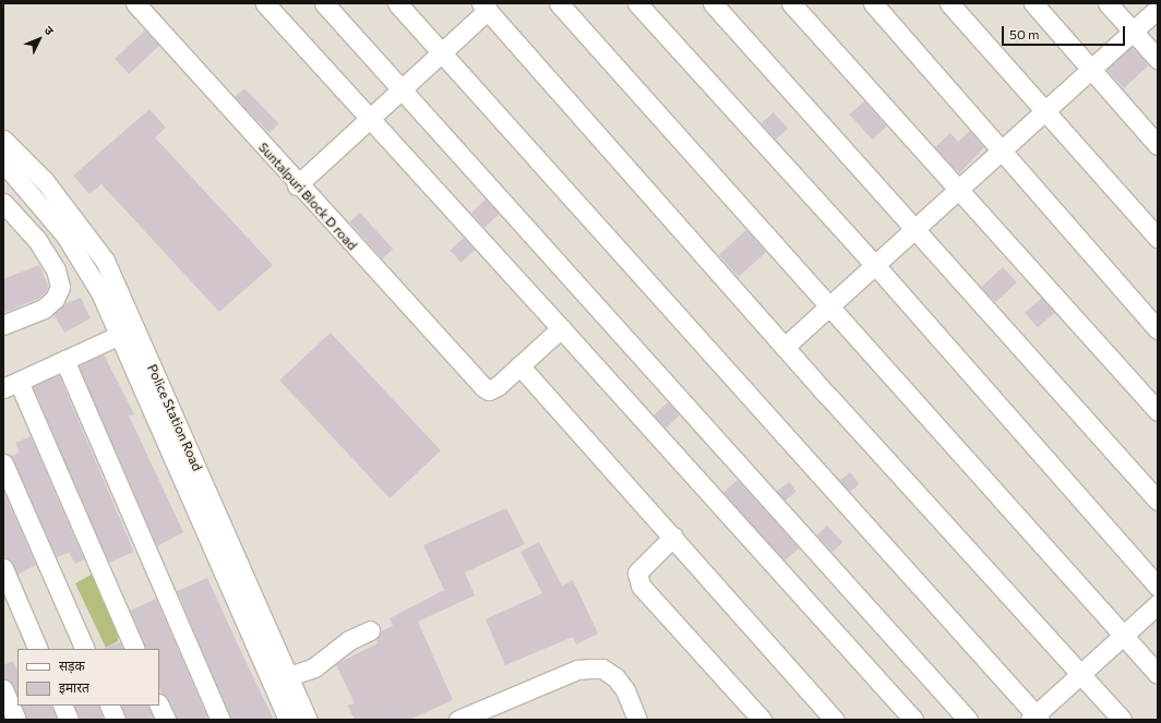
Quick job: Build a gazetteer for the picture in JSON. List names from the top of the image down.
{
  "streets": {
    "street": ["Suntalpuri Block D road", "Police Station Road"]
  },
  "legend": ["सड़क", "इमारत"],
  "scale_bar": "50 m",
  "north": "top right"
}
